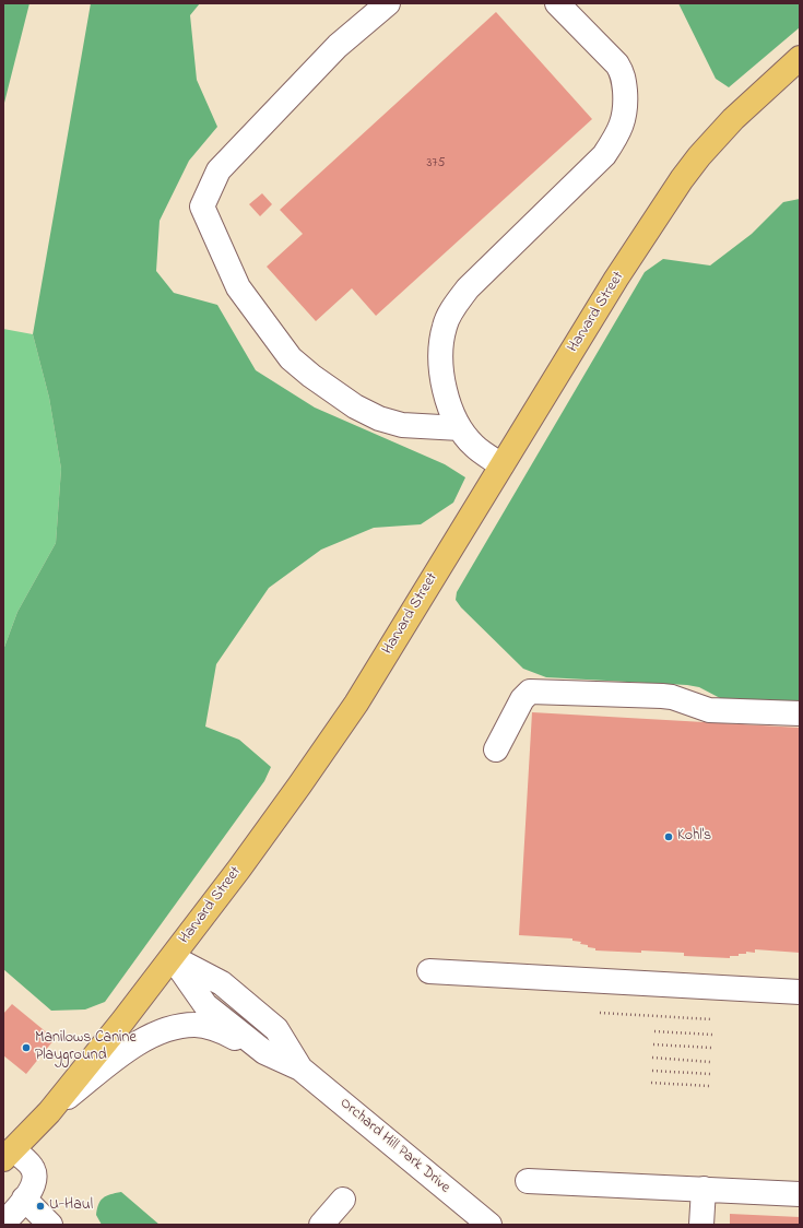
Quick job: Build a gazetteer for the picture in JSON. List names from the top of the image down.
{
  "streets": {
    "main road": ["Harvard Street"],
    "street": ["Orchard Hill Park Drive"]
  },
  "crossings": [
    ["Harvard Street", "Orchard Hill Park Drive"]
  ],
  "places": ["Kohl's", "Manilows Canine Playground", "U-Haul"],
  "house_numbers": ["375"]
}
